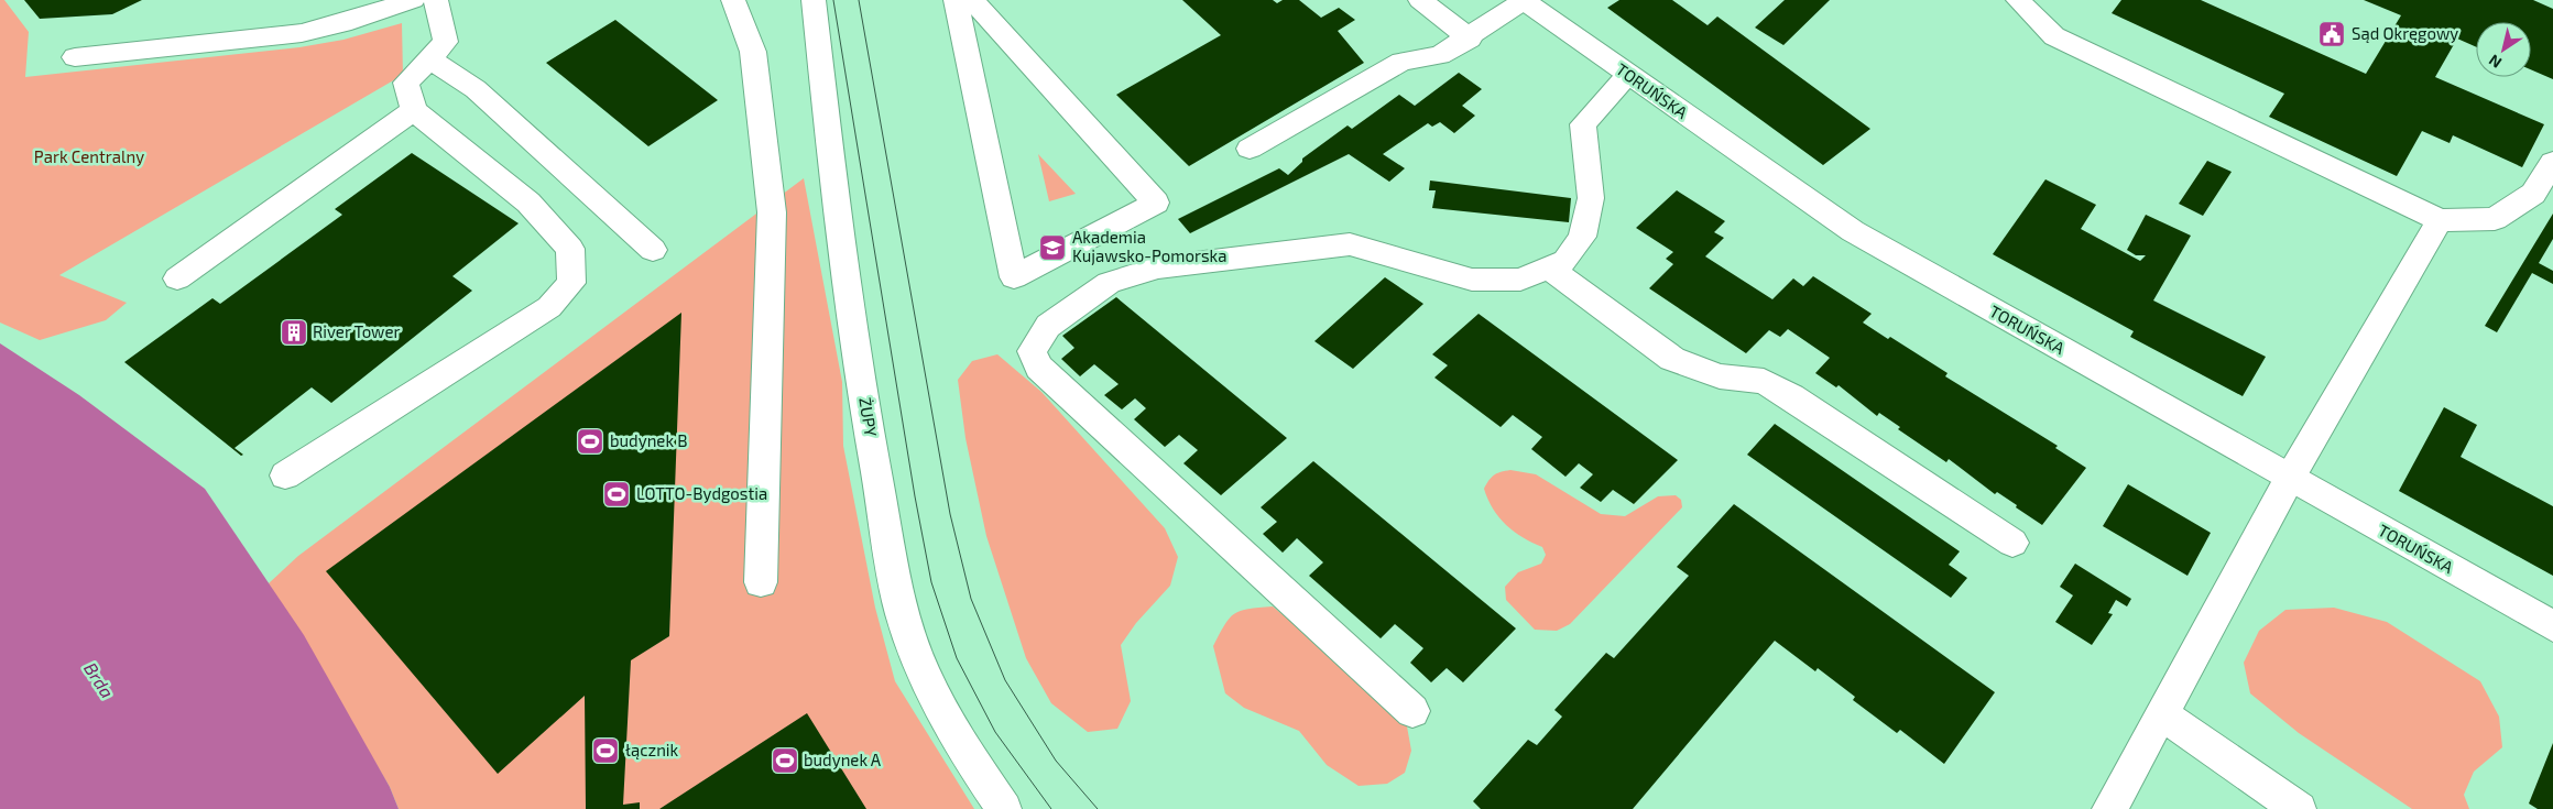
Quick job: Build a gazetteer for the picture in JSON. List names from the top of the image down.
{
  "streets": {
    "street": ["TORUŃSKA", "ŻUPY"]
  },
  "water": ["Brda"],
  "parks": ["Park Centralny"],
  "places": {
    "public building": ["Sąd Okręgowy"],
    "school or university": ["Akademia Kujawsko-Pomorska"],
    "building": ["River Tower"],
    "sports": [
      "budynek B",
      "LOTTO-Bydgostia",
      "łącznik",
      "budynek A"
    ]
  },
  "north": "bottom left"
}
